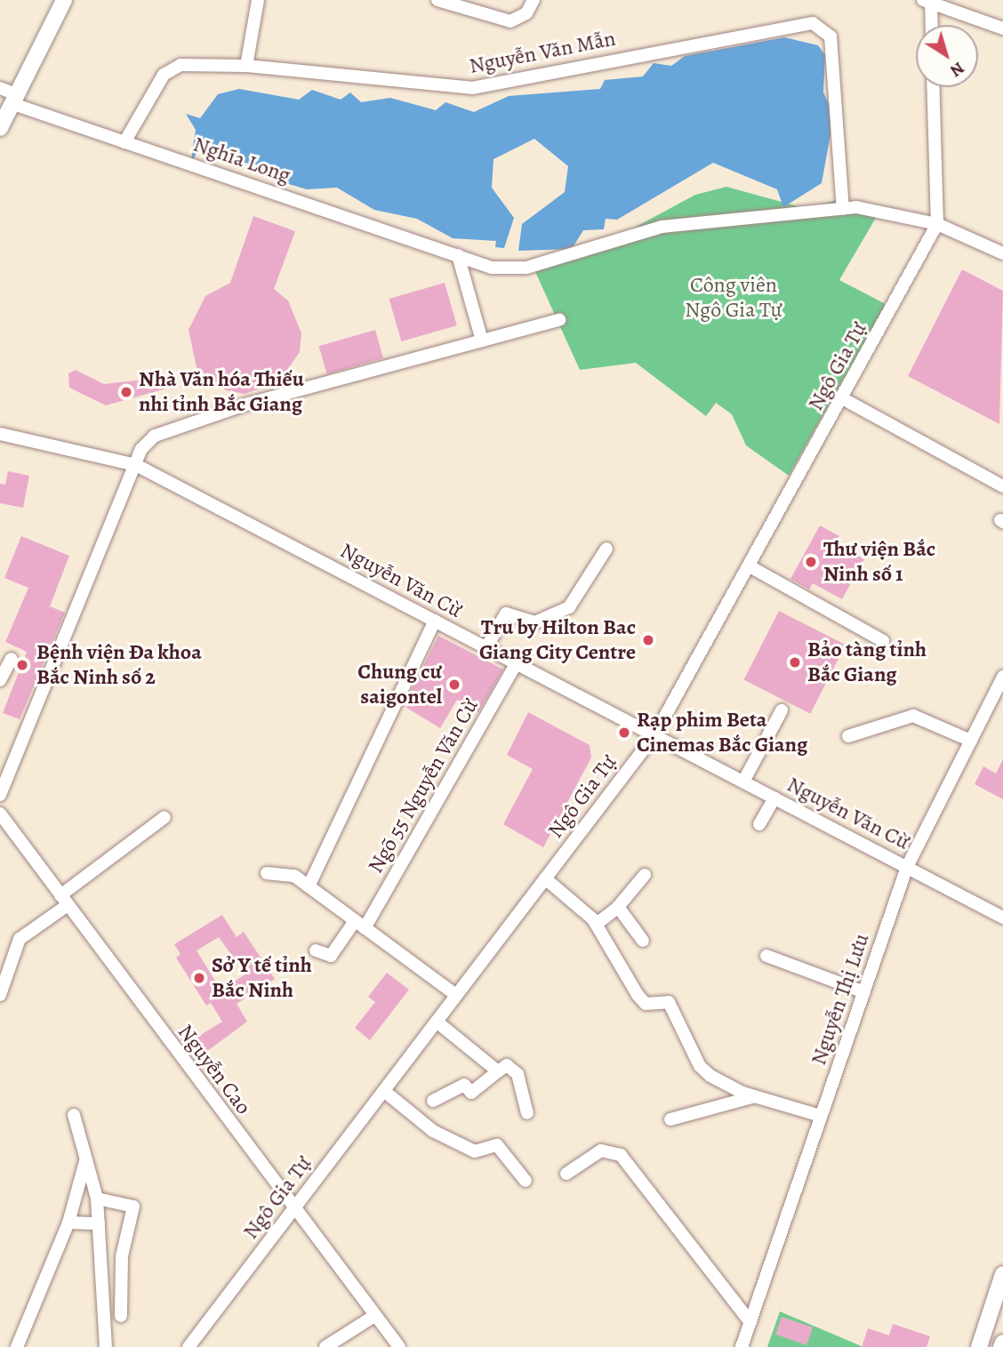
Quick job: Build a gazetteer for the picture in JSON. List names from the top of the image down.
{
  "streets": {
    "street": [
      "Nguyễn Văn Mẫn",
      "Nghĩa Long",
      "Ngô Gia Tự",
      "Nguyễn Văn Cừ",
      "Ngõ 55 Nguyễn Văn Cừ",
      "Nguyễn Thị Lưu",
      "Nguyễn Cao"
    ]
  },
  "crossings": [
    ["Nguyễn Văn Mẫn", "Nghĩa Long"],
    ["Ngô Gia Tự", "Nguyễn Văn Cừ"],
    ["Ngô Gia Tự", "Nguyễn Cao"],
    ["Nguyễn Văn Cừ", "Ngõ 55 Nguyễn Văn Cừ"],
    ["Nguyễn Văn Cừ", "Nguyễn Thị Lưu"]
  ],
  "parks": ["Công viên Ngô Gia Tự"],
  "places": [
    "Nhà Văn hóa Thiếu nhi tỉnh Bắc Giang",
    "Thư viện Bắc Ninh số 1",
    "Tru by Hilton Bac Giang City Centre",
    "Bảo tàng tỉnh Bắc Giang",
    "Bệnh viện Đa khoa Bắc Ninh số 2",
    "Chung cư saigontel",
    "Rạp phim Beta Cinemas Bắc Giang",
    "Sở Y tế tỉnh Bắc Ninh"
  ],
  "north": "bottom right"
}
